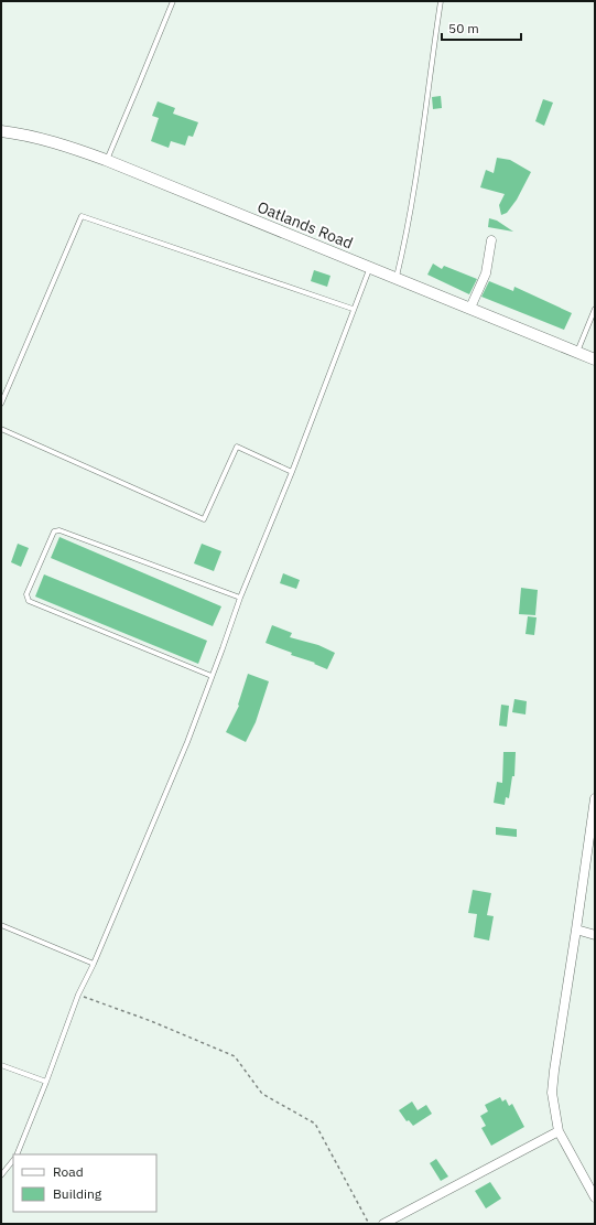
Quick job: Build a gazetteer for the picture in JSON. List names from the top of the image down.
{
  "streets": {
    "street": ["Oatlands Road"]
  },
  "legend": ["Road", "Building"],
  "scale_bar": "50 m"
}
